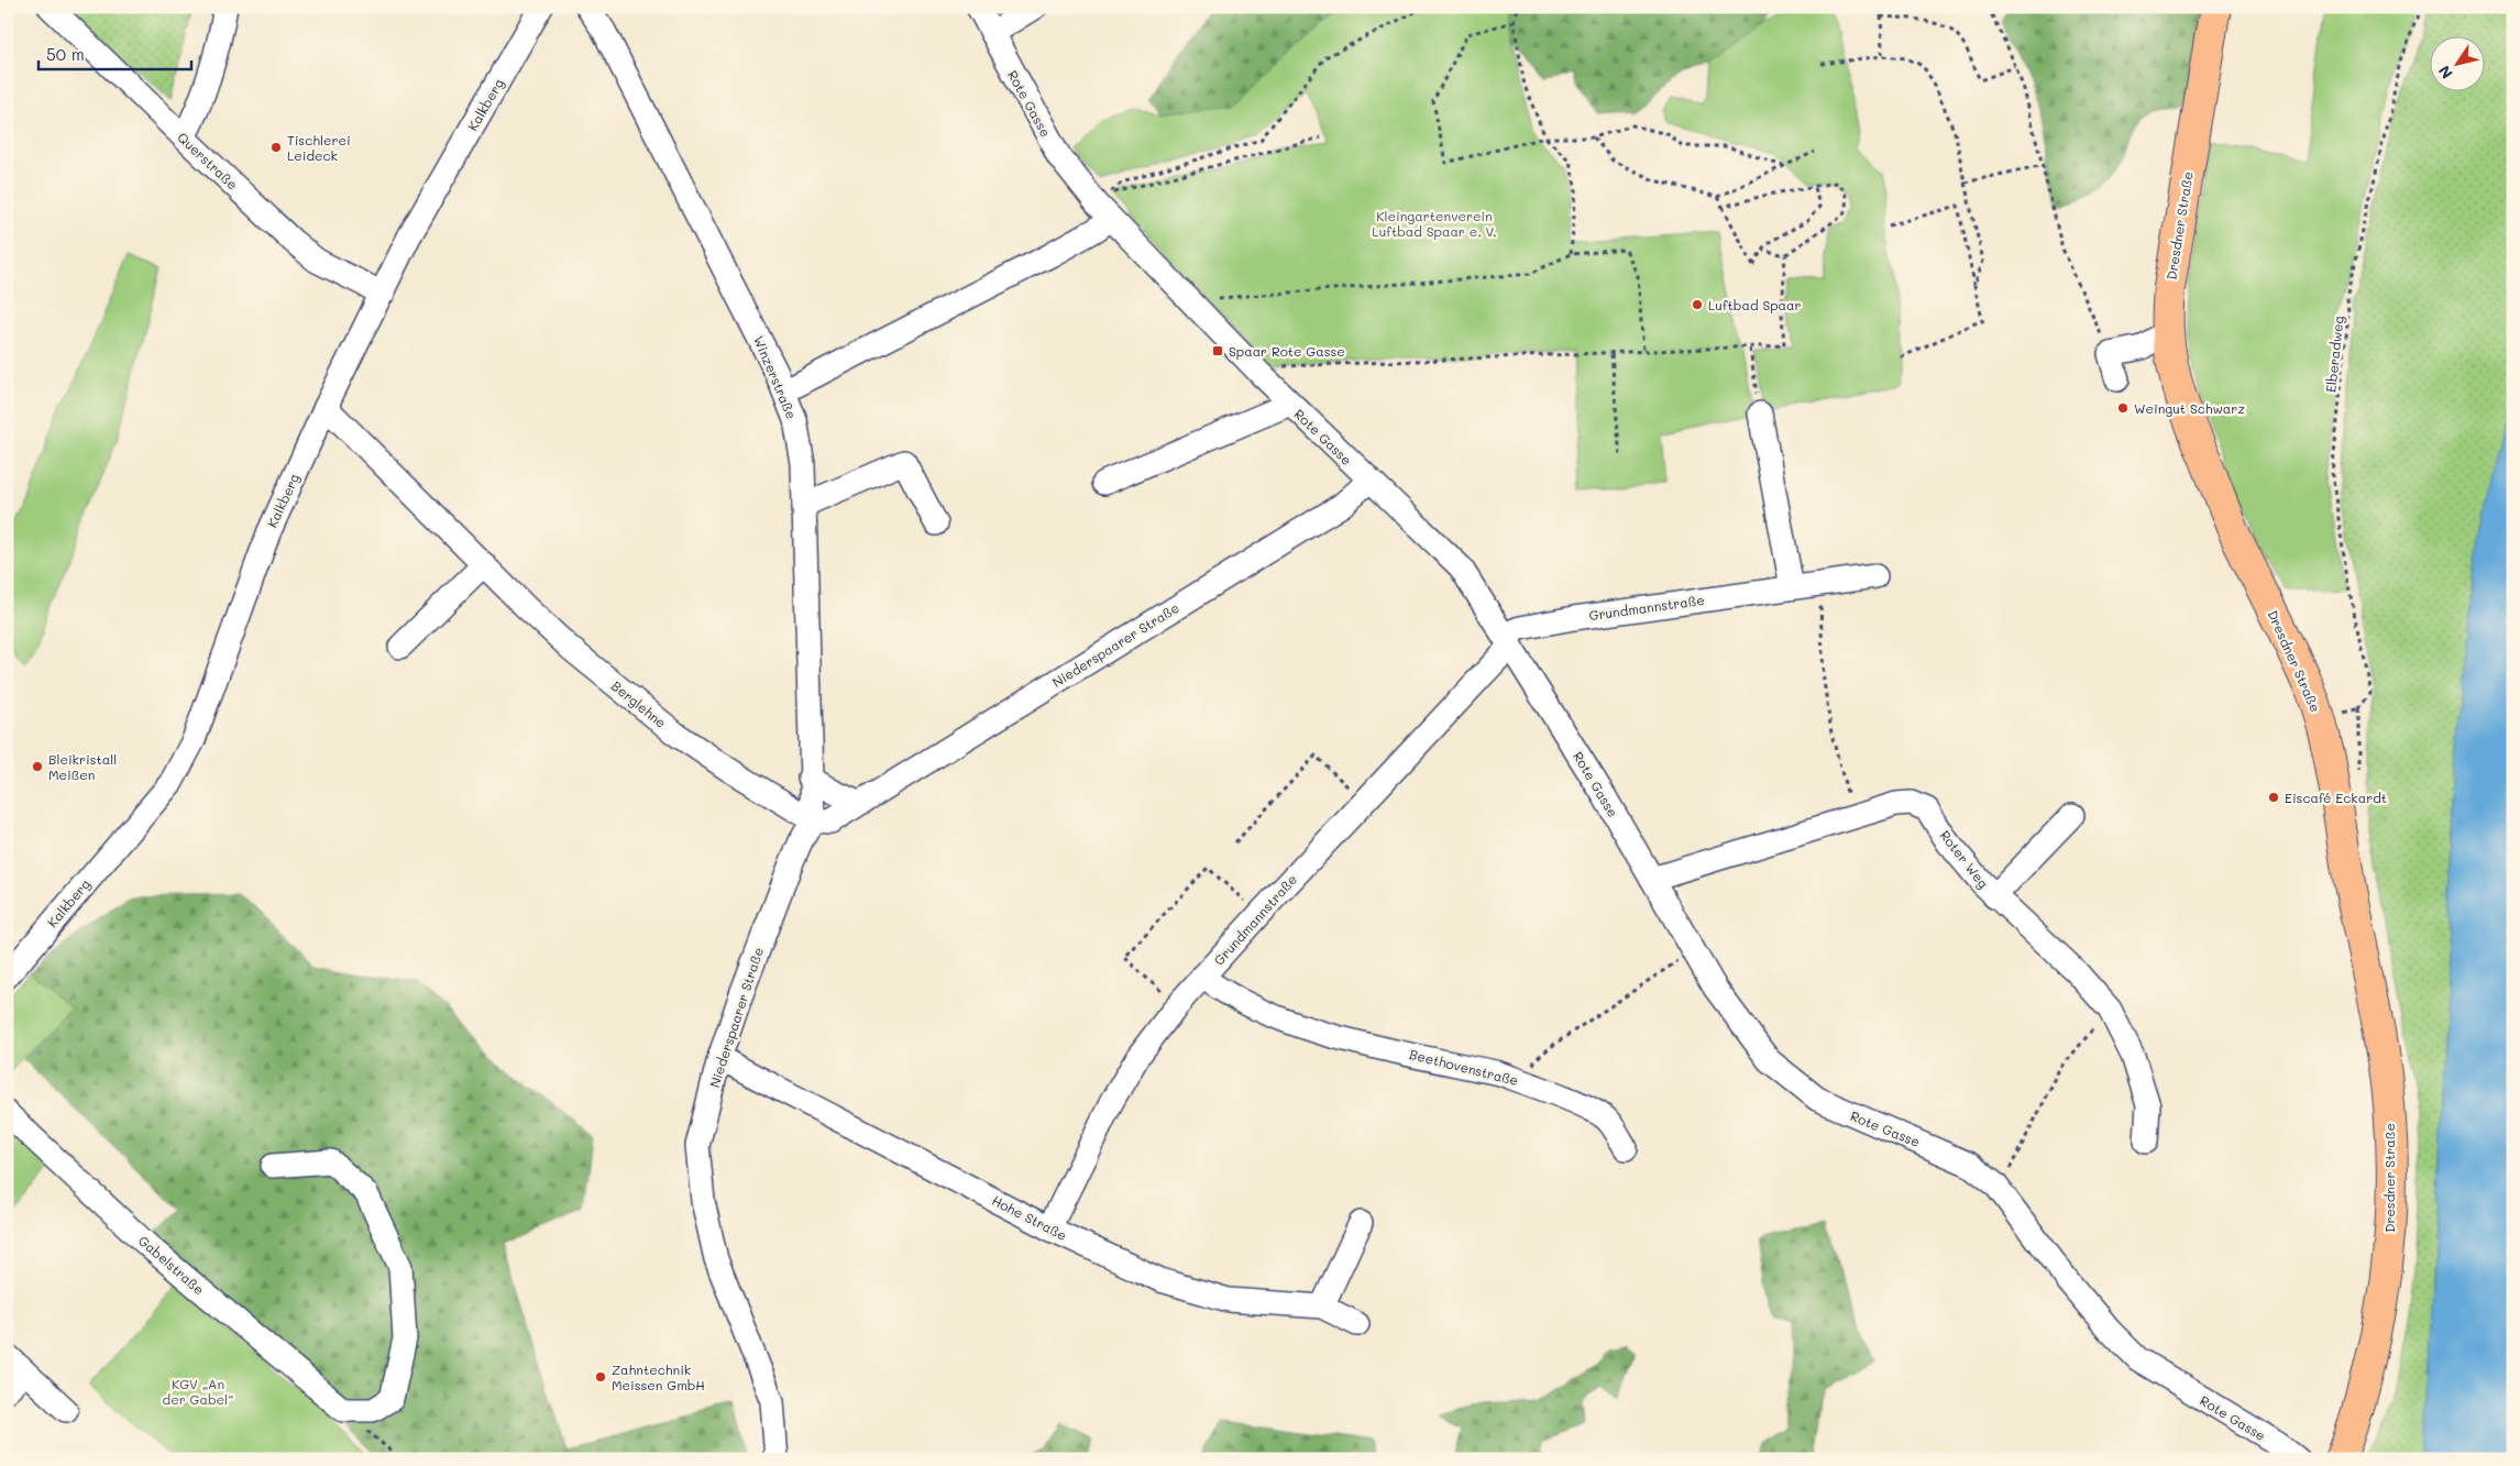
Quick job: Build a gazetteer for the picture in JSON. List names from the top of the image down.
{
  "streets": {
    "main road": ["Dresdner Straße"],
    "street": [
      "Rote Gasse",
      "Kalkberg",
      "Querstraße",
      "Winzerstraße",
      "Grundmannstraße",
      "Niederspaarer Straße",
      "Berglehne",
      "Roter Weg",
      "Beethovenstraße",
      "Hohe Straße",
      "Gabelstraße"
    ],
    "path": ["Elberadweg"]
  },
  "crossings": [
    ["Rote Gasse", "Grundmannstraße"],
    ["Rote Gasse", "Niederspaarer Straße"],
    ["Rote Gasse", "Roter Weg"],
    ["Rote Gasse", "Beethovenstraße"],
    ["Kalkberg", "Querstraße"],
    ["Kalkberg", "Berglehne"],
    ["Winzerstraße", "Niederspaarer Straße"],
    ["Winzerstraße", "Berglehne"],
    ["Grundmannstraße", "Beethovenstraße"],
    ["Grundmannstraße", "Hohe Straße"],
    ["Niederspaarer Straße", "Berglehne"],
    ["Niederspaarer Straße", "Hohe Straße"]
  ],
  "parks": ["Kleingartenverein Luftbad Spaar e. V.", "KGV „An der Gabel“"],
  "places": {
    "other": [
      "Tischlerei Leideck",
      "Luftbad Spaar",
      "Weingut Schwarz",
      "Bleikristall Meißen",
      "Eiscafé Eckardt",
      "Zahntechnik Meissen GmbH"
    ],
    "transit": ["Spaar Rote Gasse"]
  },
  "scale_bar": "50 m",
  "north": "bottom left"
}
